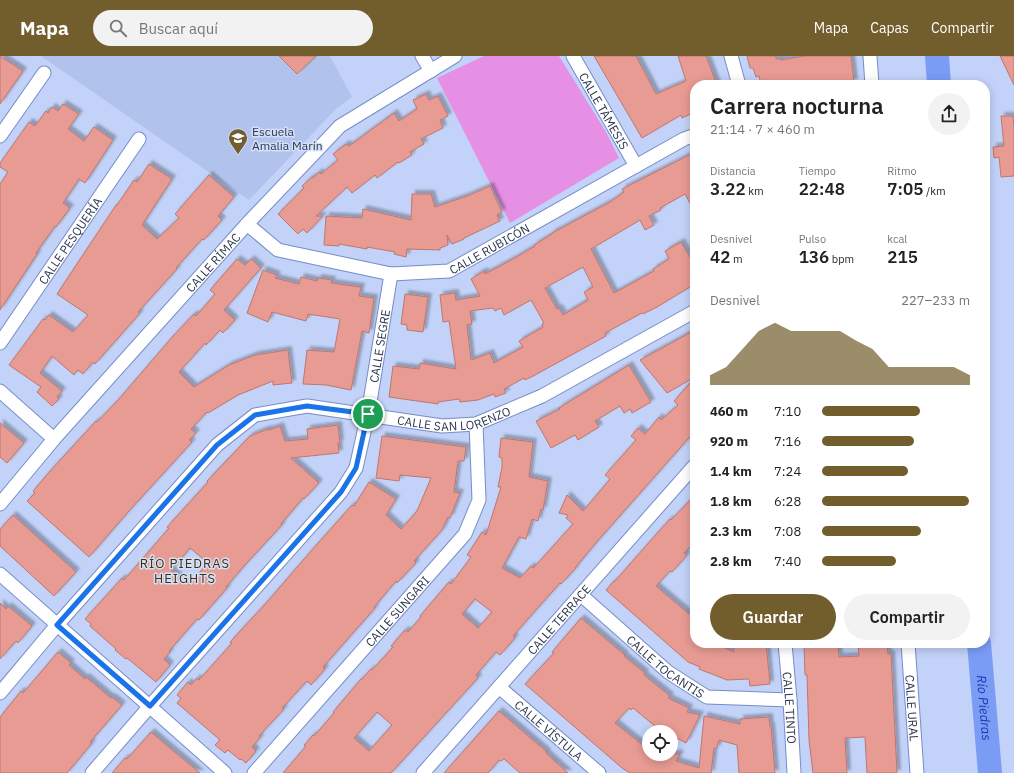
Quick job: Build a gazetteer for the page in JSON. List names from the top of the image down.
{
  "streets": {
    "street": [
      "CALLE TÁMESIS",
      "CALLE PESQUERÍA",
      "CALLE RUBICÓN",
      "CALLE RÍMAC",
      "CALLE SEGRE",
      "CALLE SAN LORENZO",
      "CALLE SUNGARI",
      "CALLE TERRACE",
      "CALLE TOCANTIS",
      "CALLE TINTO",
      "CALLE URAL",
      "CALLE VÍSTULA"
    ]
  },
  "crossings": [
    ["CALLE TÁMESIS", "CALLE RUBICÓN"],
    ["CALLE RUBICÓN", "CALLE RÍMAC"],
    ["CALLE RUBICÓN", "CALLE SEGRE"],
    ["CALLE SEGRE", "CALLE SAN LORENZO"],
    ["CALLE SAN LORENZO", "CALLE SUNGARI"],
    ["CALLE TERRACE", "CALLE TOCANTIS"],
    ["CALLE TERRACE", "CALLE VÍSTULA"],
    ["CALLE TOCANTIS", "CALLE TINTO"]
  ],
  "districts": ["RÍO PIEDRAS HEIGHTS"],
  "water": ["Río Piedras"],
  "places": {
    "school or university": ["Escuela Amalia Marín"]
  },
  "page": {
    "header": "Mapa",
    "search": "Buscar aquí",
    "nav": ["Mapa", "Capas", "Compartir"],
    "heading": ["Carrera nocturna", "21:14 · 7 × 460 m"],
    "stats": [
      ["Distancia", "3.22 km"],
      ["Tiempo", "22:48"],
      ["Ritmo", "7:05 /km"],
      ["Desnivel", "42 m"],
      ["Pulso", "136 bpm"],
      ["kcal", "215"]
    ],
    "chart": ["Desnivel", "227–233 m"],
    "list": [
      {
        "name": "460 m",
        "note": "7:10"
      },
      {
        "name": "920 m",
        "note": "7:16"
      },
      {
        "name": "1.4 km",
        "note": "7:24"
      },
      {
        "name": "1.8 km",
        "note": "6:28"
      },
      {
        "name": "2.3 km",
        "note": "7:08"
      },
      {
        "name": "2.8 km",
        "note": "7:40"
      }
    ],
    "buttons": ["Guardar", "Compartir"]
  }
}
